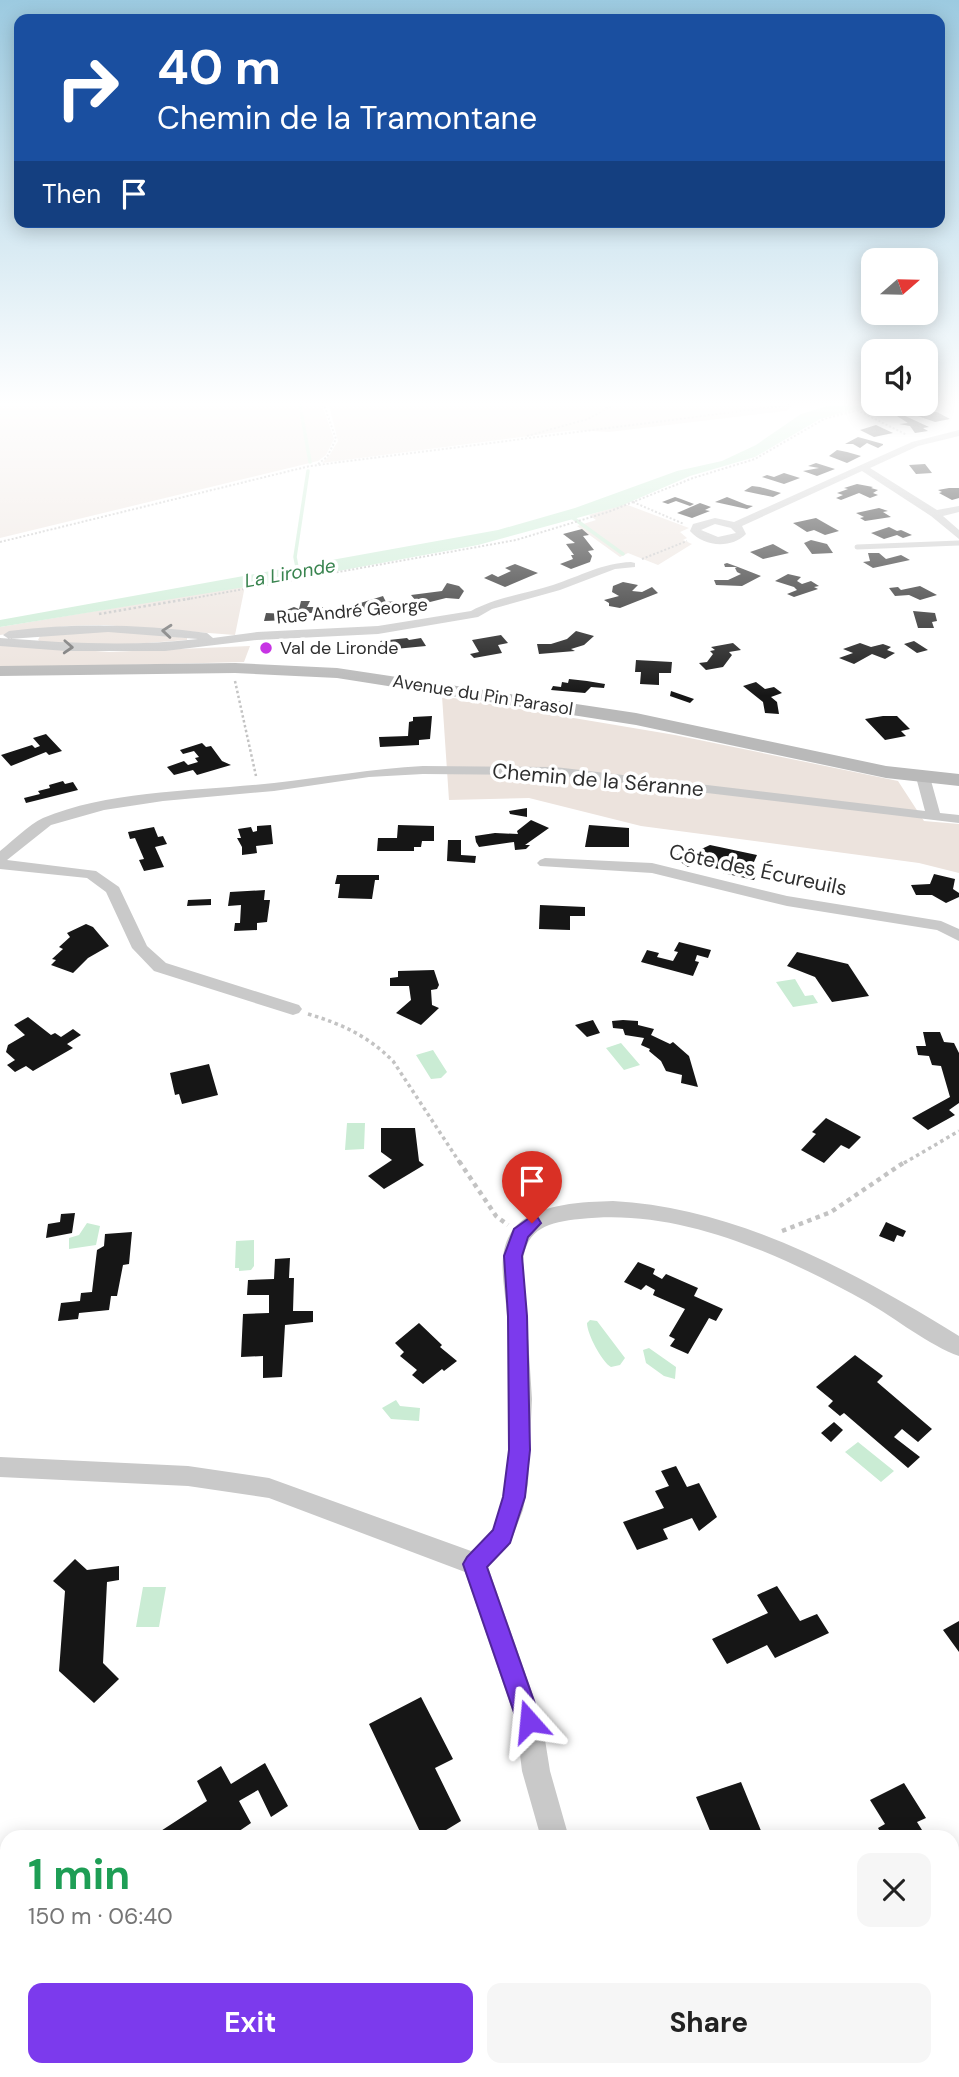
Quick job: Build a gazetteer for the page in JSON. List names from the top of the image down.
{
  "streets": {
    "street": [
      "Rue André George",
      "Avenue du Pin Parasol",
      "Chemin de la Séranne",
      "Côte des Écureuils"
    ]
  },
  "water": ["La Lironde"],
  "places": ["Val de Lironde"],
  "north": "right",
  "page": {
    "turn": ["40 m", "Chemin de la Tramontane"],
    "then": "Then",
    "heading": ["1 min", "150 m · 06:40"],
    "buttons": ["Exit", "Share"]
  }
}
